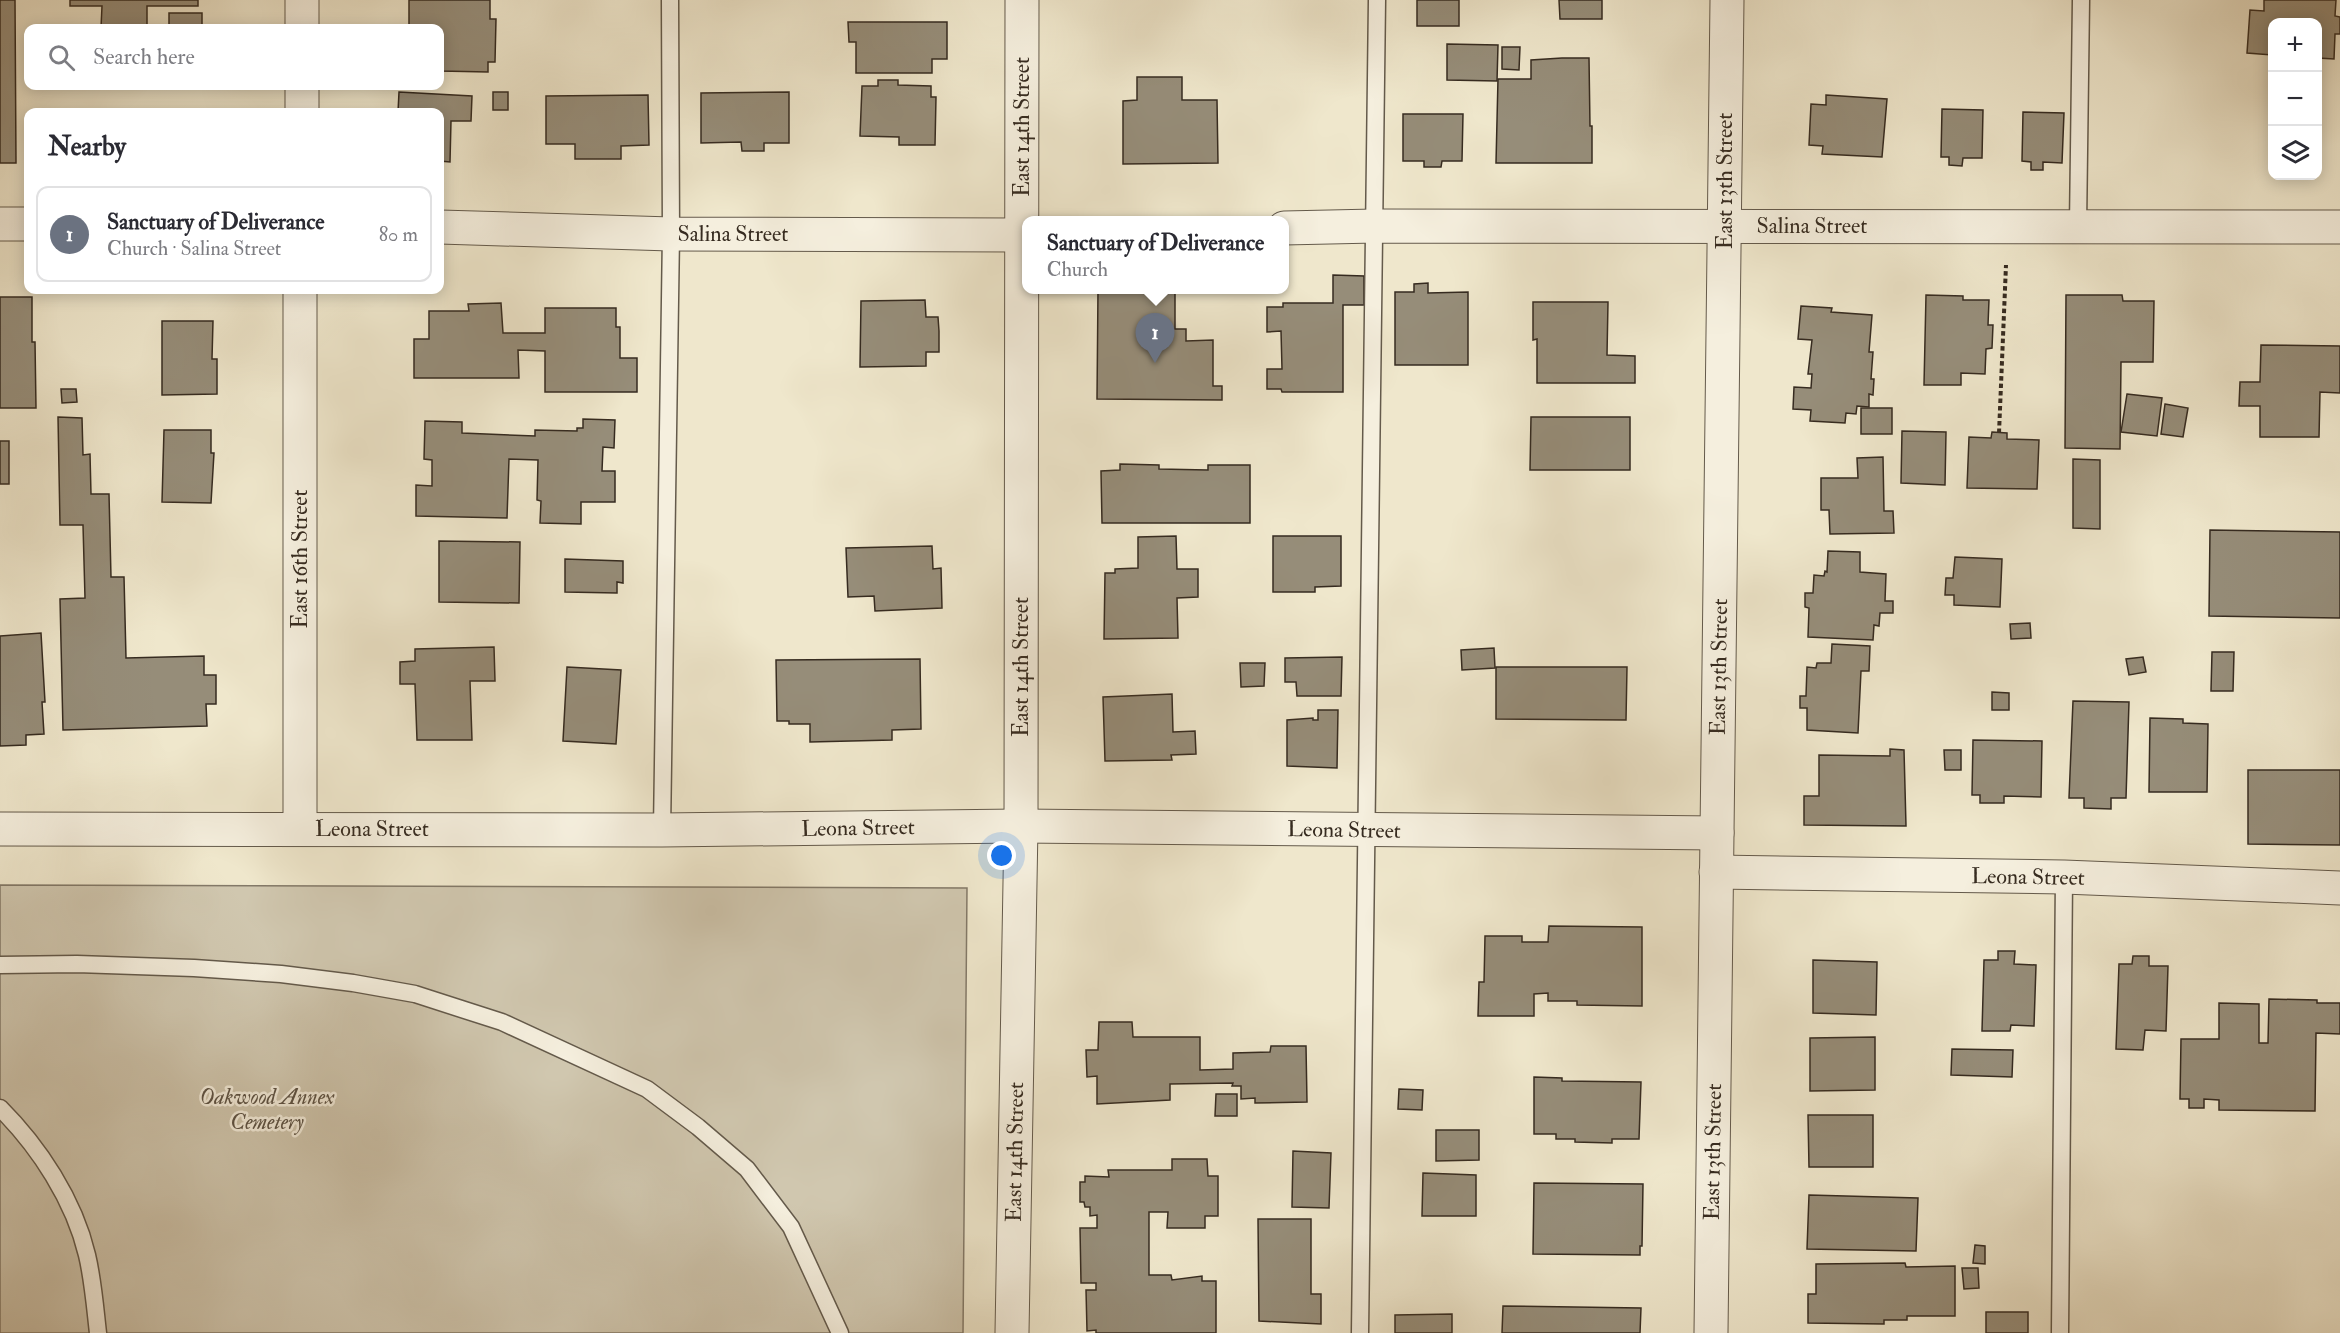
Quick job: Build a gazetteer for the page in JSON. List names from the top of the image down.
{
  "streets": {
    "street": [
      "East 14th Street",
      "East 13th Street",
      "Salina Street",
      "East 16th Street",
      "Leona Street"
    ]
  },
  "crossings": [
    ["East 14th Street", "Leona Street"],
    ["East 13th Street", "Salina Street"],
    ["East 13th Street", "Leona Street"],
    ["East 16th Street", "Leona Street"]
  ],
  "parks": ["Oakwood Annex Cemetery"],
  "page": {
    "map_buttons": ["+", "−"],
    "search": "Search here",
    "heading": "Nearby",
    "list": [
      {
        "mark": "1",
        "name": "Sanctuary of Deliverance",
        "note": "Church · Salina Street",
        "value": "80 m"
      }
    ],
    "popup": ["Sanctuary of Deliverance", "Church"],
    "pins": "1"
  }
}
